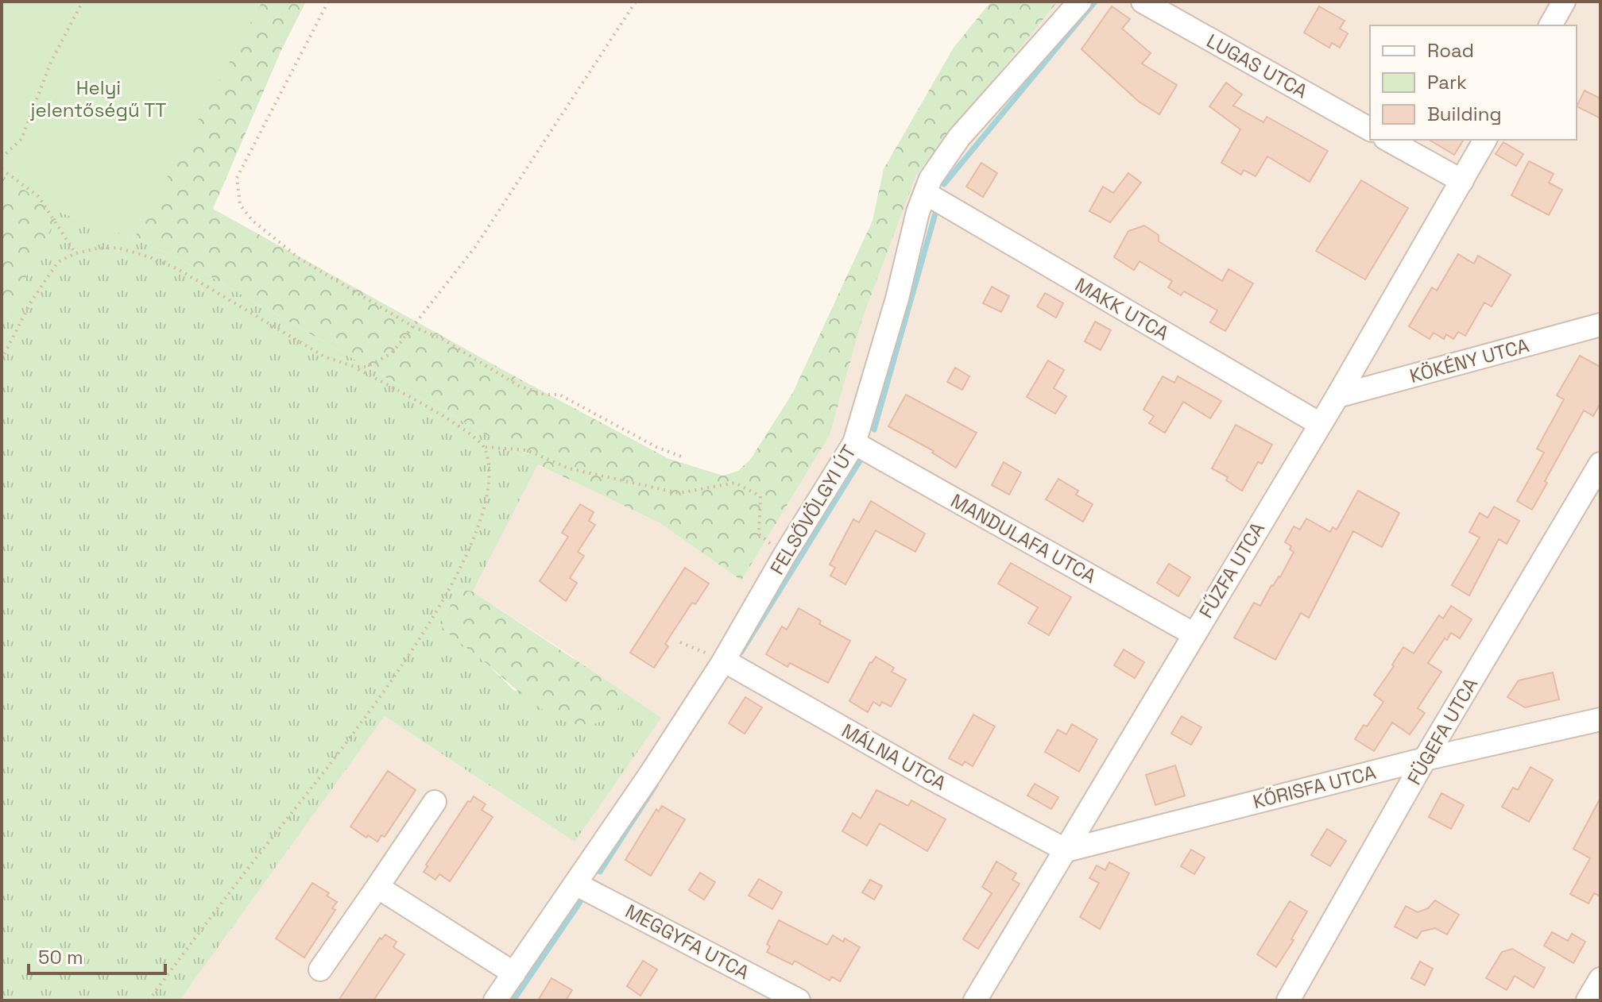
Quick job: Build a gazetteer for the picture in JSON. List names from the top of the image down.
{
  "streets": {
    "street": [
      "LUGAS UTCA",
      "MAKK UTCA",
      "KÖKÉNY UTCA",
      "FELSŐVÖLGYI ÚT",
      "MANDULAFA UTCA",
      "FŰZFA UTCA",
      "FÜGEFA UTCA",
      "MÁLNA UTCA",
      "KŐRISFA UTCA",
      "MEGGYFA UTCA"
    ]
  },
  "crossings": [
    ["MAKK UTCA", "FELSŐVÖLGYI ÚT"],
    ["MAKK UTCA", "FŰZFA UTCA"],
    ["KÖKÉNY UTCA", "FŰZFA UTCA"],
    ["FELSŐVÖLGYI ÚT", "MANDULAFA UTCA"],
    ["FELSŐVÖLGYI ÚT", "MÁLNA UTCA"],
    ["FELSŐVÖLGYI ÚT", "MEGGYFA UTCA"],
    ["MANDULAFA UTCA", "FŰZFA UTCA"],
    ["FŰZFA UTCA", "MÁLNA UTCA"],
    ["FŰZFA UTCA", "KŐRISFA UTCA"],
    ["FÜGEFA UTCA", "KŐRISFA UTCA"],
    ["MÁLNA UTCA", "KŐRISFA UTCA"]
  ],
  "parks": ["Helyi jelentőségű TT"],
  "legend": ["Road", "Park", "Building"],
  "scale_bar": "50 m"
}
